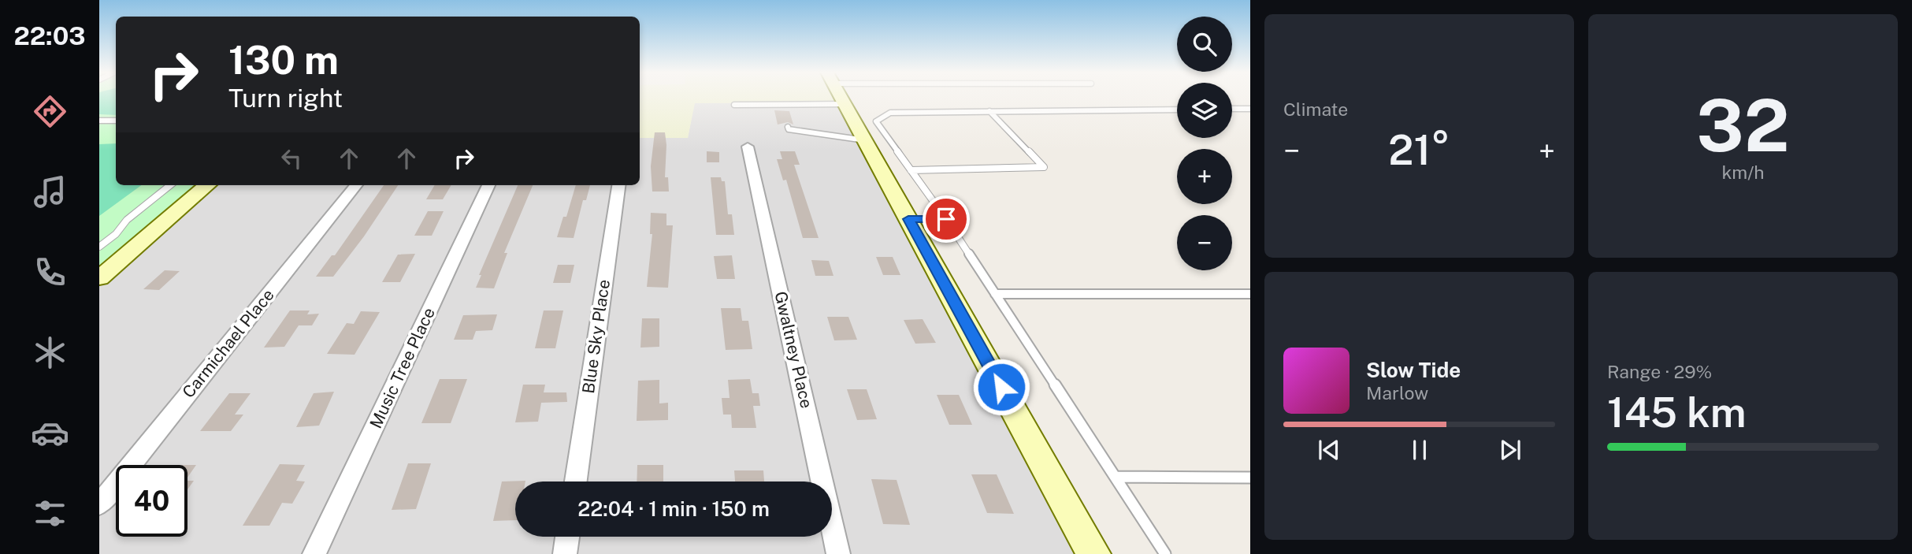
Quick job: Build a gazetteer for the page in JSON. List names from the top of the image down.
{
  "streets": {
    "street": [
      "Blue Sky Place",
      "Carmichael Place",
      "Gwaltney Place",
      "Music Tree Place"
    ]
  },
  "page": {
    "tabs": "22:03",
    "tile": [
      "Climate",
      ["32", "km/h"],
      ["Range · 29%", "145 km"]
    ],
    "map_buttons": ["+", "−"],
    "turn": ["130 m", "Turn right"],
    "heat": ["−", "21°", "+"],
    "song": ["Slow Tide", "Marlow"],
    "limit": "40",
    "trip": "22:04 · 1 min · 150 m"
  }
}
